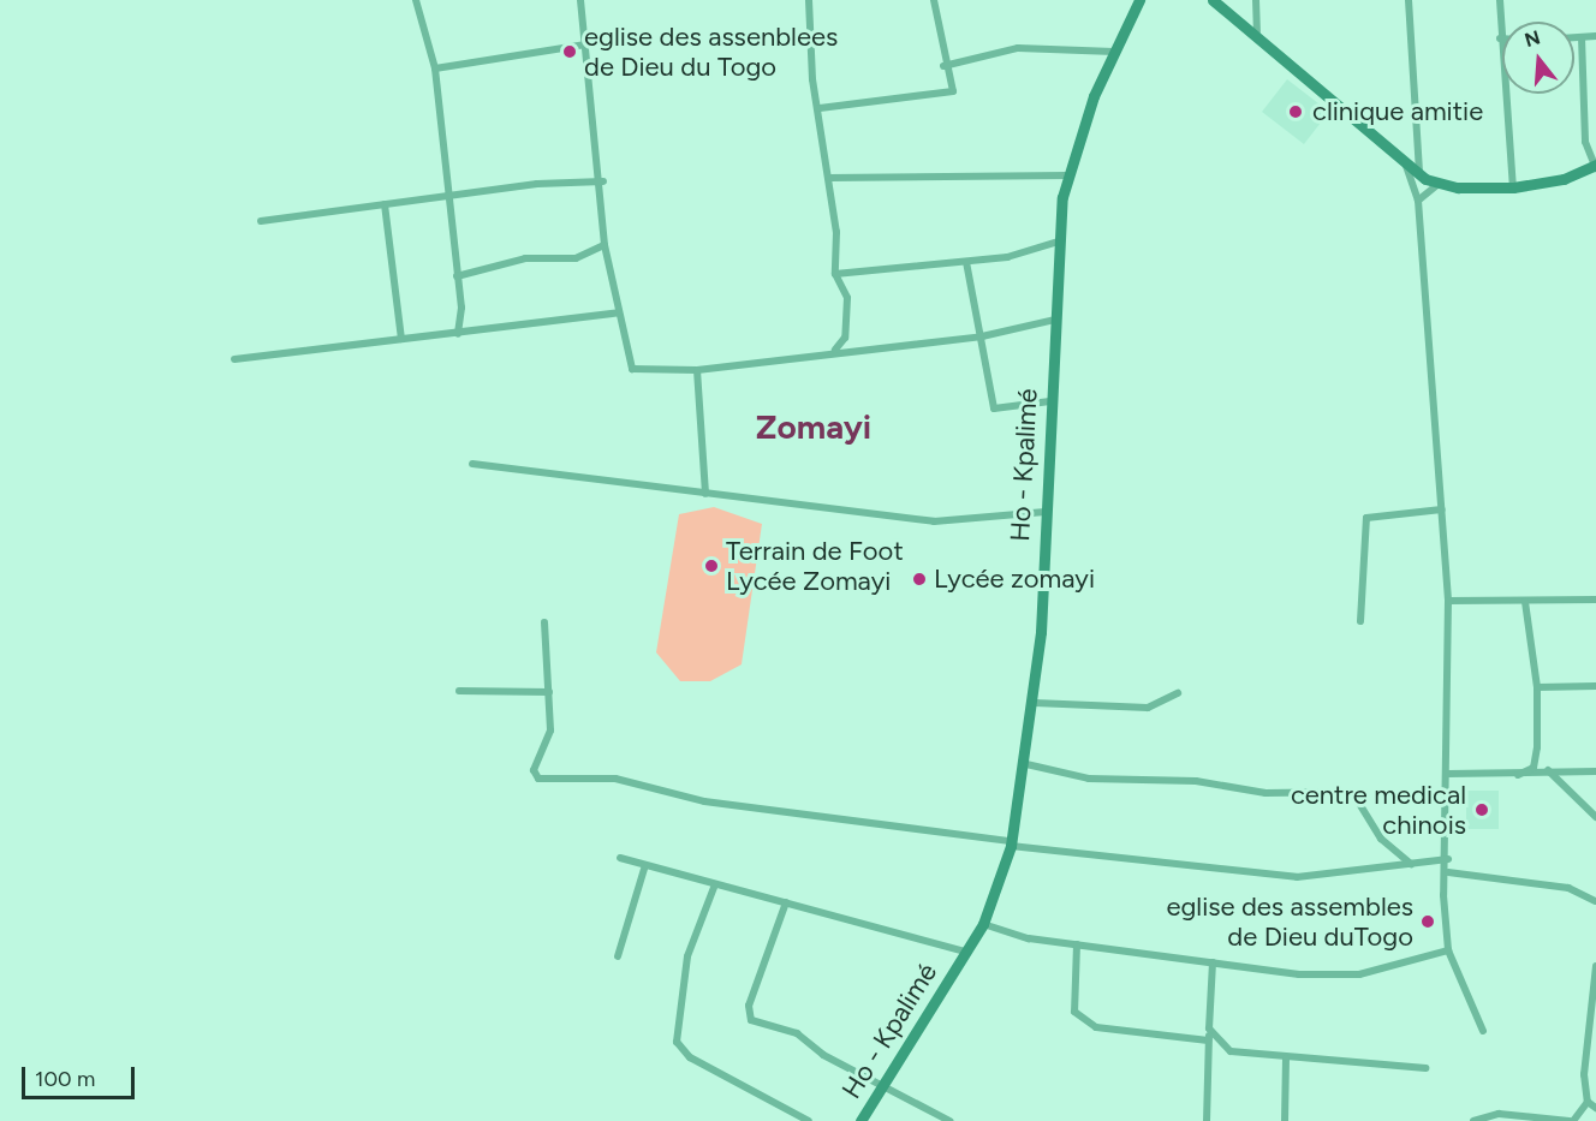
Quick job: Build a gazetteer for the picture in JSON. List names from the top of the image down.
{
  "streets": {
    "main road": ["Ho - Kpalimé"]
  },
  "districts": ["Zomayi"],
  "places": [
    "eglise des assenblees de Dieu du Togo",
    "clinique amitie",
    "Terrain de Foot Lycée Zomayi",
    "Lycée zomayi",
    "centre medical chinois",
    "eglise des assembles de Dieu duTogo"
  ],
  "scale_bar": "100 m",
  "north": "top"
}
